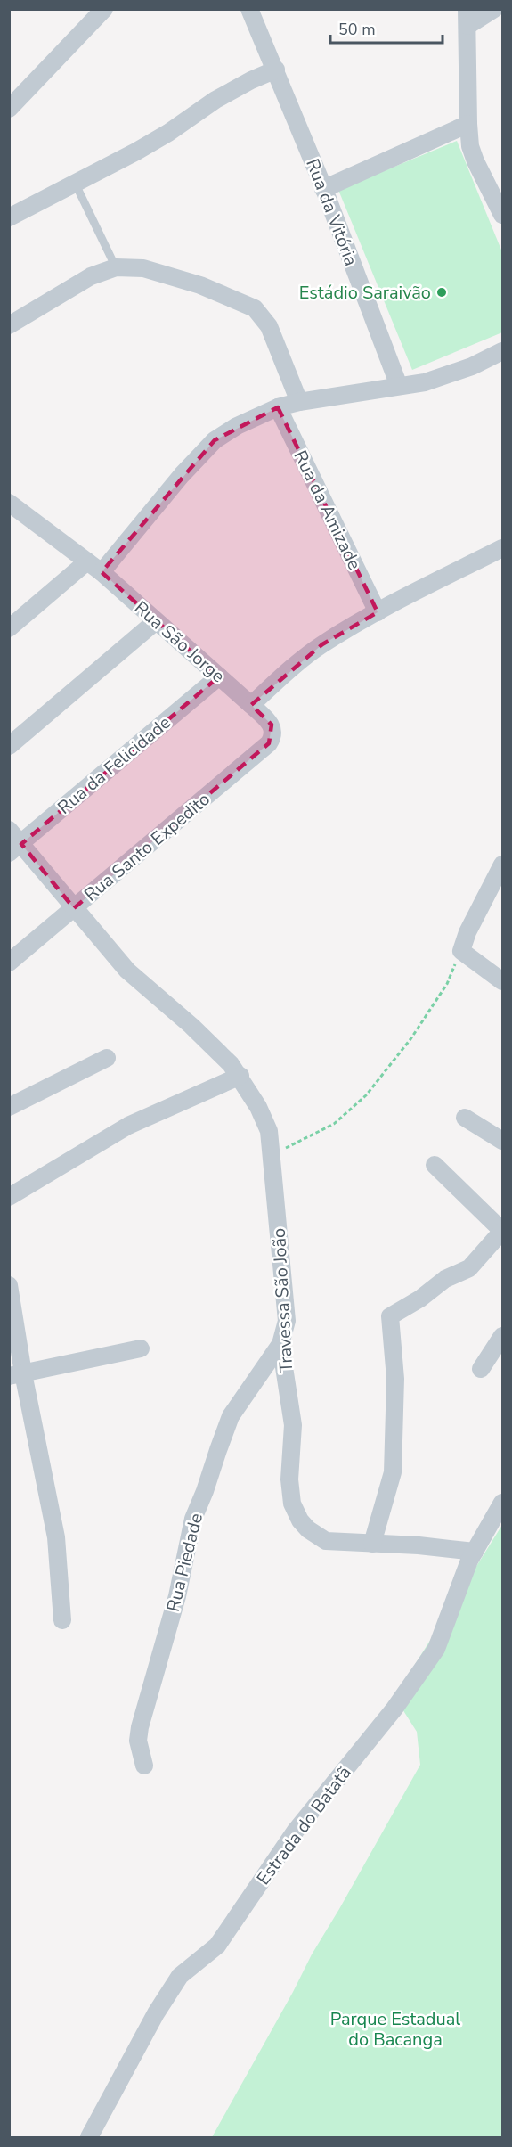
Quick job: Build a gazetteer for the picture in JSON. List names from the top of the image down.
{
  "streets": {
    "street": [
      "Rua da Vitória",
      "Rua da Amizade",
      "Rua São Jorge",
      "Rua da Felicidade",
      "Rua Santo Expedito",
      "Travessa São João",
      "Rua Piedade",
      "Estrada do Batatã"
    ]
  },
  "crossings": [
    ["Rua São Jorge", "Rua da Felicidade"],
    ["Rua São Jorge", "Rua Santo Expedito"],
    ["Rua da Felicidade", "Travessa São João"],
    ["Rua Santo Expedito", "Travessa São João"],
    ["Travessa São João", "Rua Piedade"],
    ["Travessa São João", "Estrada do Batatã"]
  ],
  "parks": ["Parque Estadual do Bacanga"],
  "places": ["Estádio Saraivão"],
  "scale_bar": "50 m"
}
